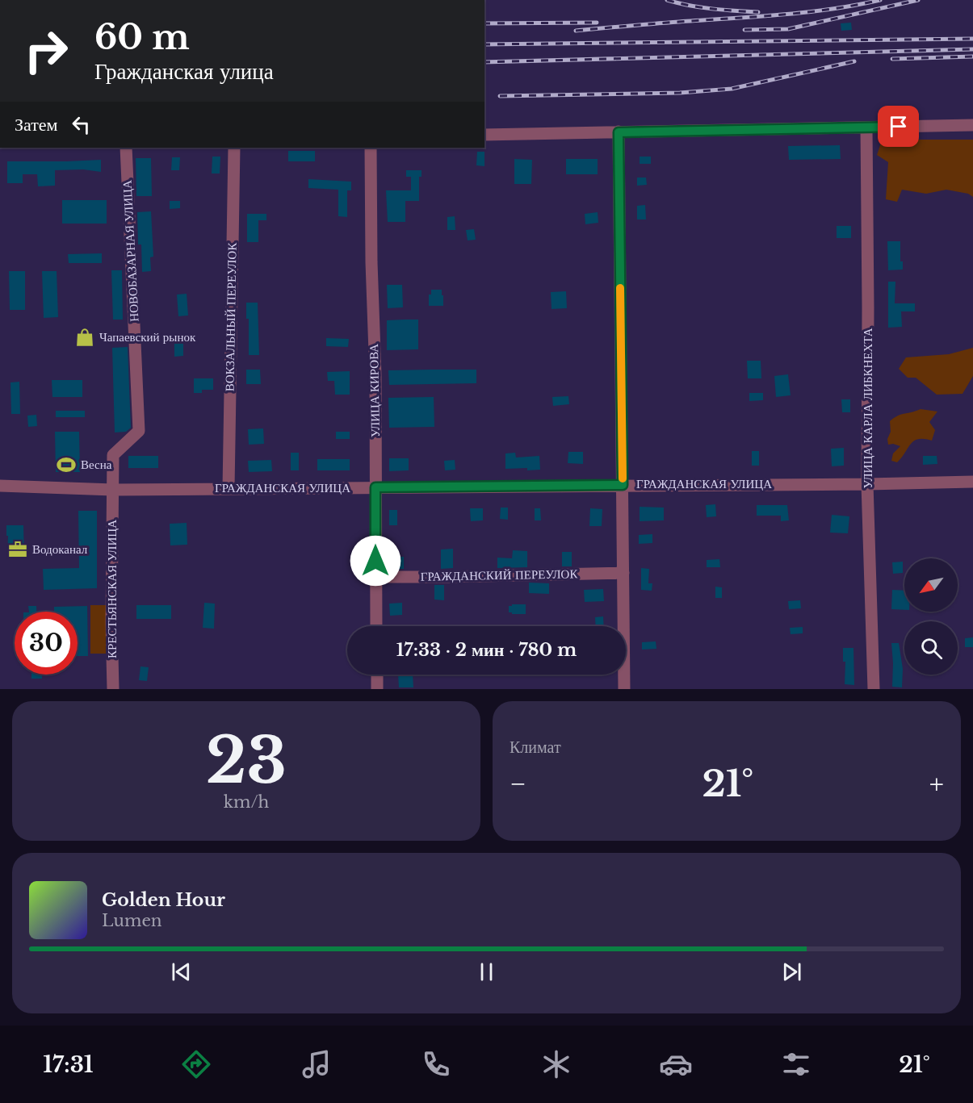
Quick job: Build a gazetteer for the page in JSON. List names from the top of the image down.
{
  "streets": {
    "street": [
      "НОВОБАЗАРНАЯ УЛИЦА",
      "ВОКЗАЛЬНЫЙ ПЕРЕУЛОК",
      "УЛИЦА КИРОВА",
      "УЛИЦА КАРЛА ЛИБКНЕХТА",
      "ГРАЖДАНСКАЯ УЛИЦА",
      "ГРАЖДАНСКИЙ ПЕРЕУЛОК",
      "КРЕСТЬЯНСКАЯ УЛИЦА"
    ]
  },
  "crossings": [
    ["НОВОБАЗАРНАЯ УЛИЦА", "ГРАЖДАНСКАЯ УЛИЦА"],
    ["НОВОБАЗАРНАЯ УЛИЦА", "КРЕСТЬЯНСКАЯ УЛИЦА"],
    ["ВОКЗАЛЬНЫЙ ПЕРЕУЛОК", "ГРАЖДАНСКАЯ УЛИЦА"],
    ["УЛИЦА КИРОВА", "ГРАЖДАНСКАЯ УЛИЦА"],
    ["УЛИЦА КИРОВА", "ГРАЖДАНСКИЙ ПЕРЕУЛОК"],
    ["УЛИЦА КАРЛА ЛИБКНЕХТА", "ГРАЖДАНСКАЯ УЛИЦА"],
    ["ГРАЖДАНСКАЯ УЛИЦА", "КРЕСТЬЯНСКАЯ УЛИЦА"]
  ],
  "places": {
    "shop": ["Чапаевский рынок"],
    "sports": ["Весна"],
    "office": ["Водоканал"]
  },
  "north": "bottom left",
  "page": {
    "turn": ["60 m", "Гражданская улица"],
    "then": "Затем",
    "limit": "30",
    "trip": "17:33 · 2 мин · 780 m",
    "tile": [
      ["23", "km/h"],
      "Климат"
    ],
    "heat": ["−", "21°", "+"],
    "song": ["Golden Hour", "Lumen"],
    "tabs": ["17:31", "21°"]
  }
}
